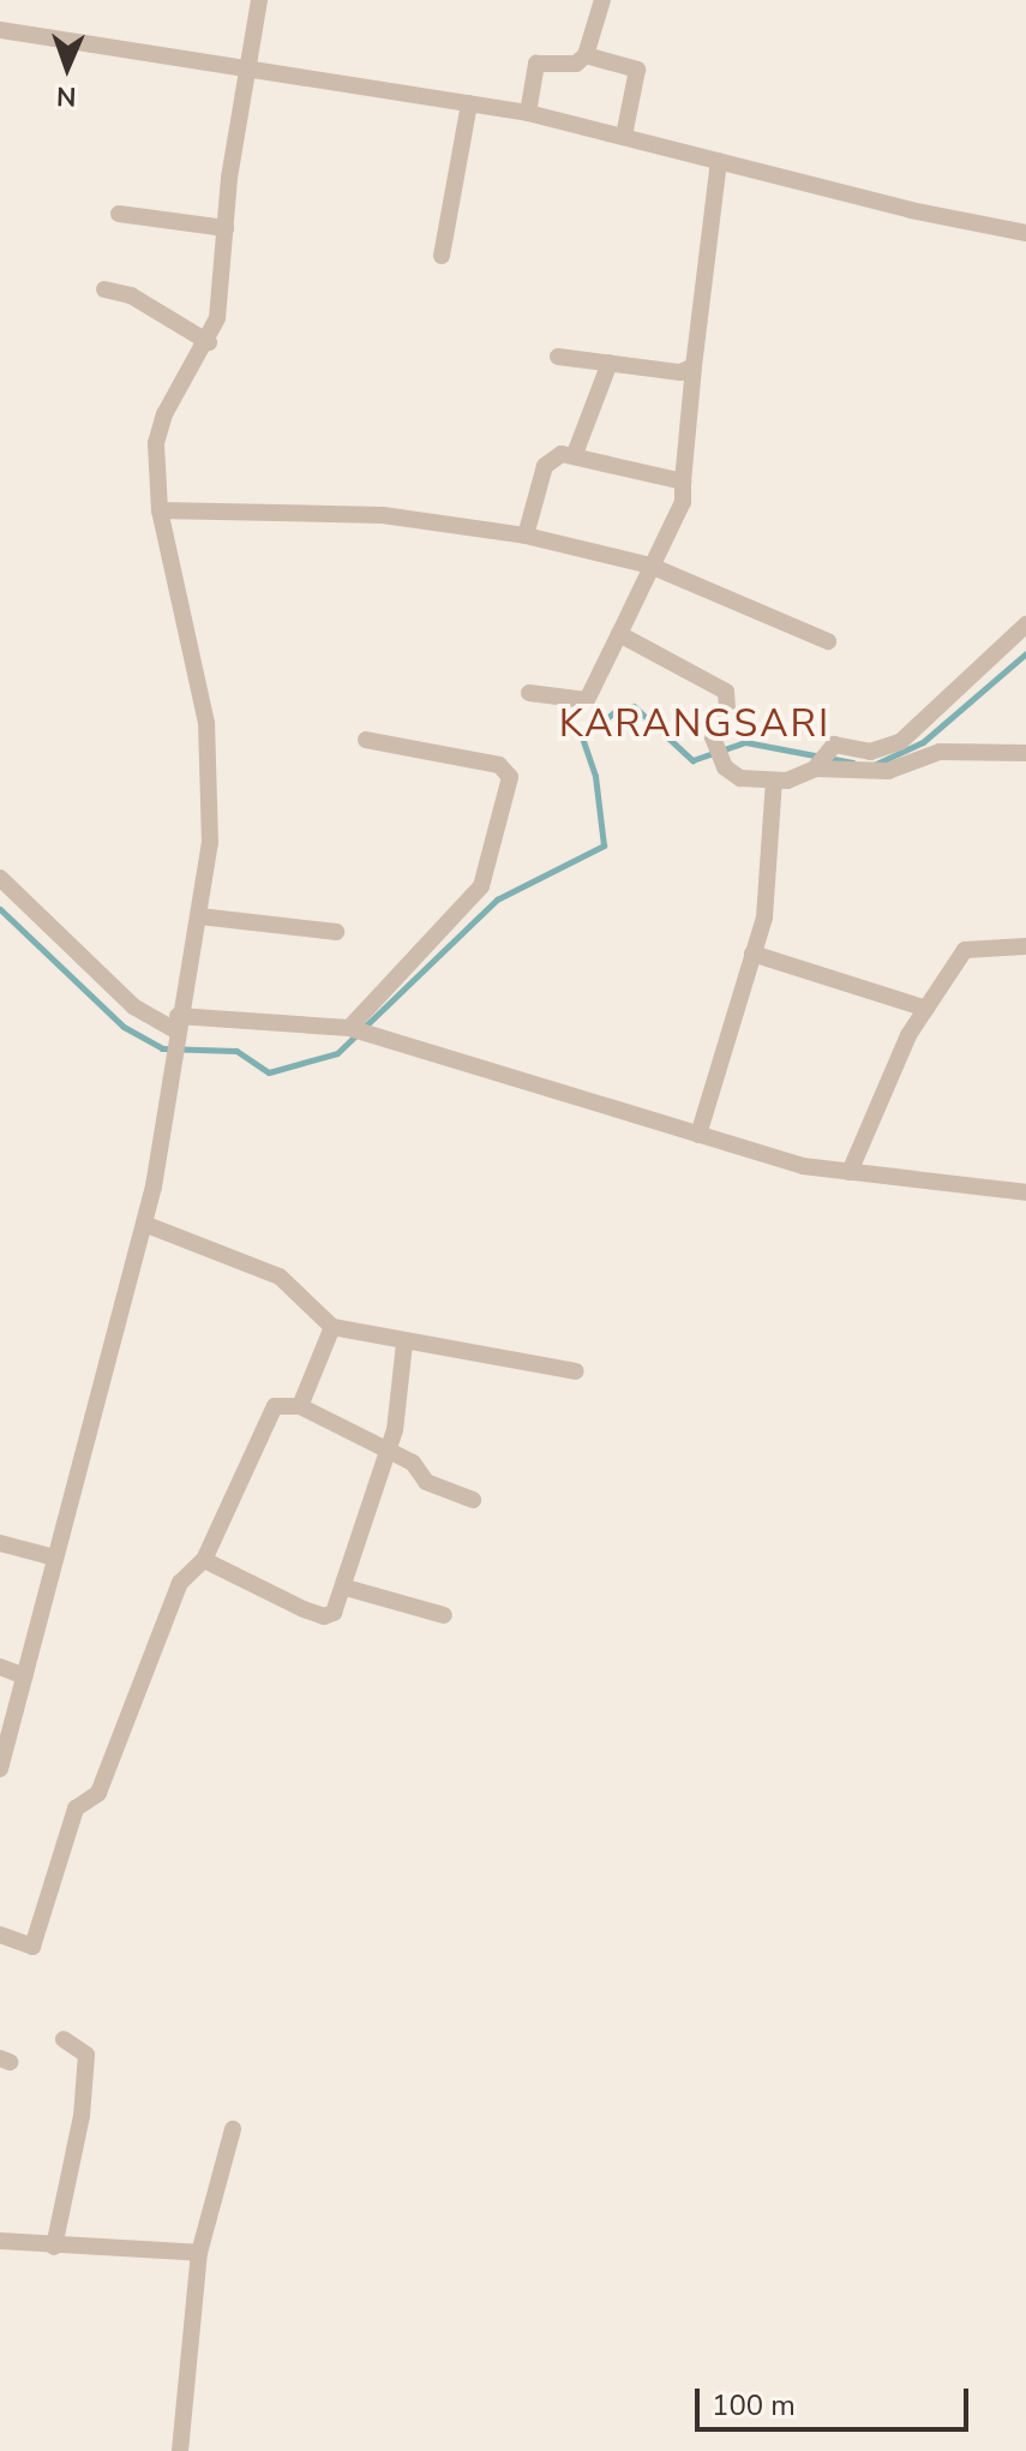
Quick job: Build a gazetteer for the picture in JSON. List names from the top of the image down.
{
  "districts": ["KARANGSARI"],
  "scale_bar": "100 m",
  "north": "bottom"
}
